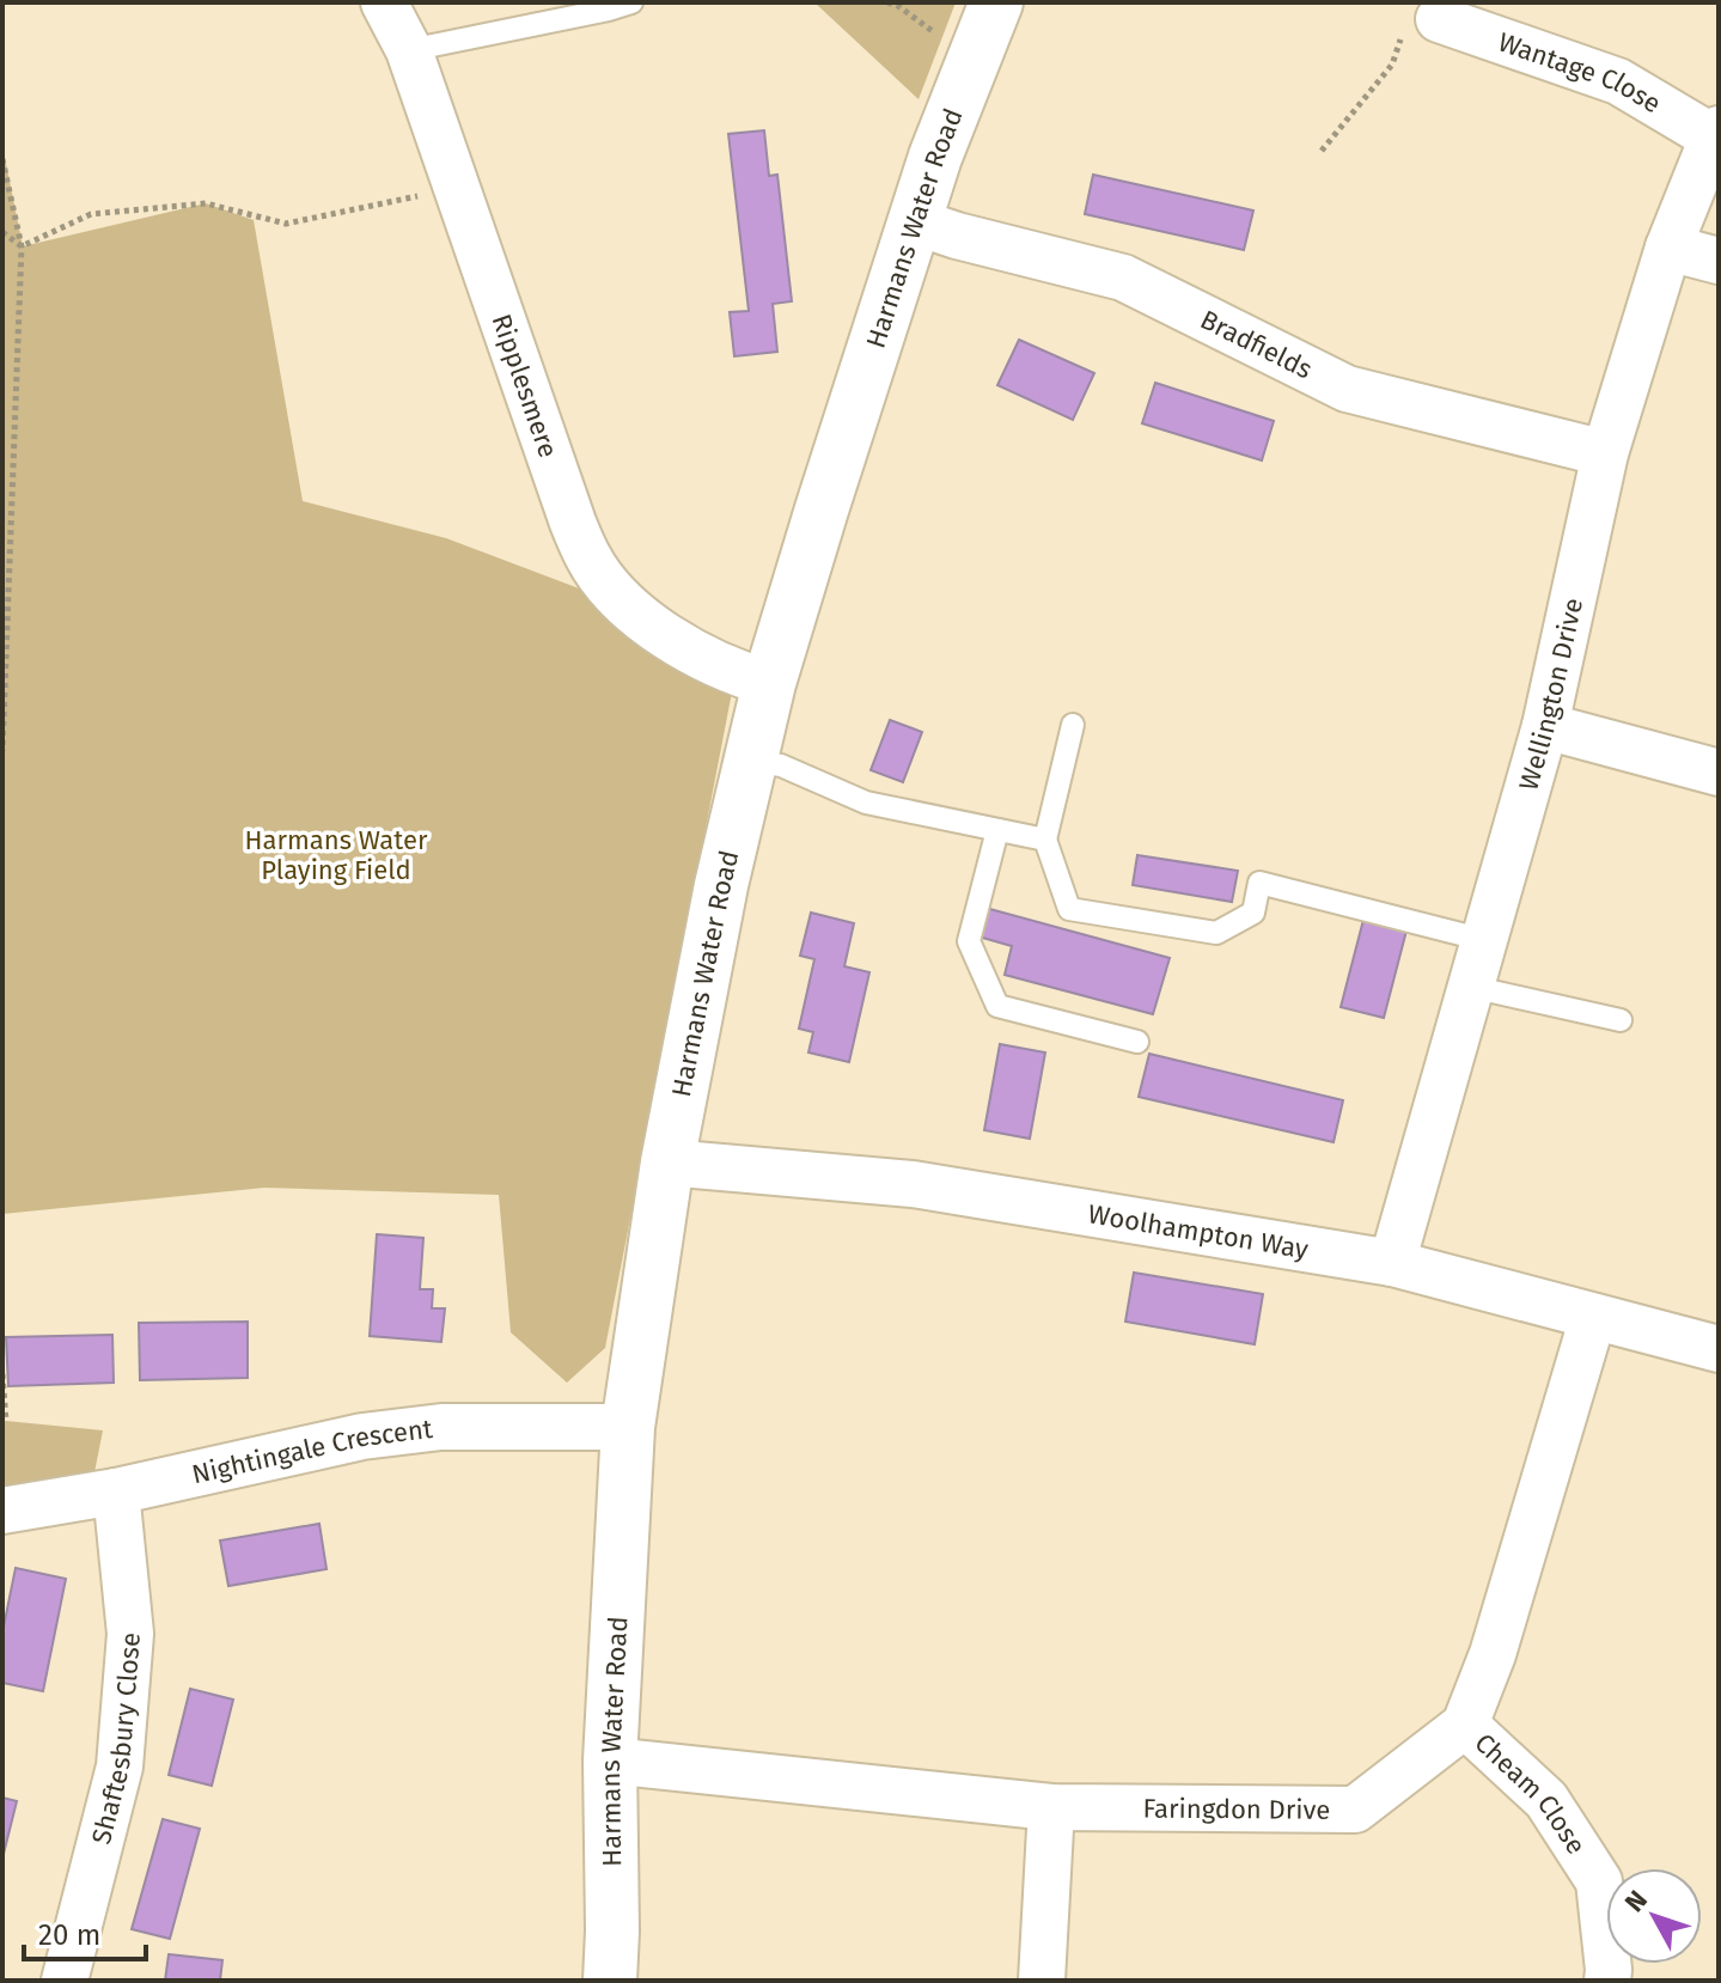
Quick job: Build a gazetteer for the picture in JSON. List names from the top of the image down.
{
  "streets": {
    "street": [
      "Wantage Close",
      "Harmans Water Road",
      "Bradfields",
      "Ripplesmere",
      "Wellington Drive",
      "Woolhampton Way",
      "Nightingale Crescent",
      "Shaftesbury Close",
      "Cheam Close",
      "Faringdon Drive"
    ]
  },
  "crossings": [
    ["Wantage Close", "Wellington Drive"],
    ["Harmans Water Road", "Bradfields"],
    ["Harmans Water Road", "Ripplesmere"],
    ["Harmans Water Road", "Woolhampton Way"],
    ["Harmans Water Road", "Nightingale Crescent"],
    ["Harmans Water Road", "Faringdon Drive"],
    ["Bradfields", "Wellington Drive"],
    ["Wellington Drive", "Woolhampton Way"],
    ["Nightingale Crescent", "Shaftesbury Close"],
    ["Cheam Close", "Faringdon Drive"]
  ],
  "parks": ["Harmans Water Playing Field"],
  "scale_bar": "20 m",
  "north": "top left"
}
